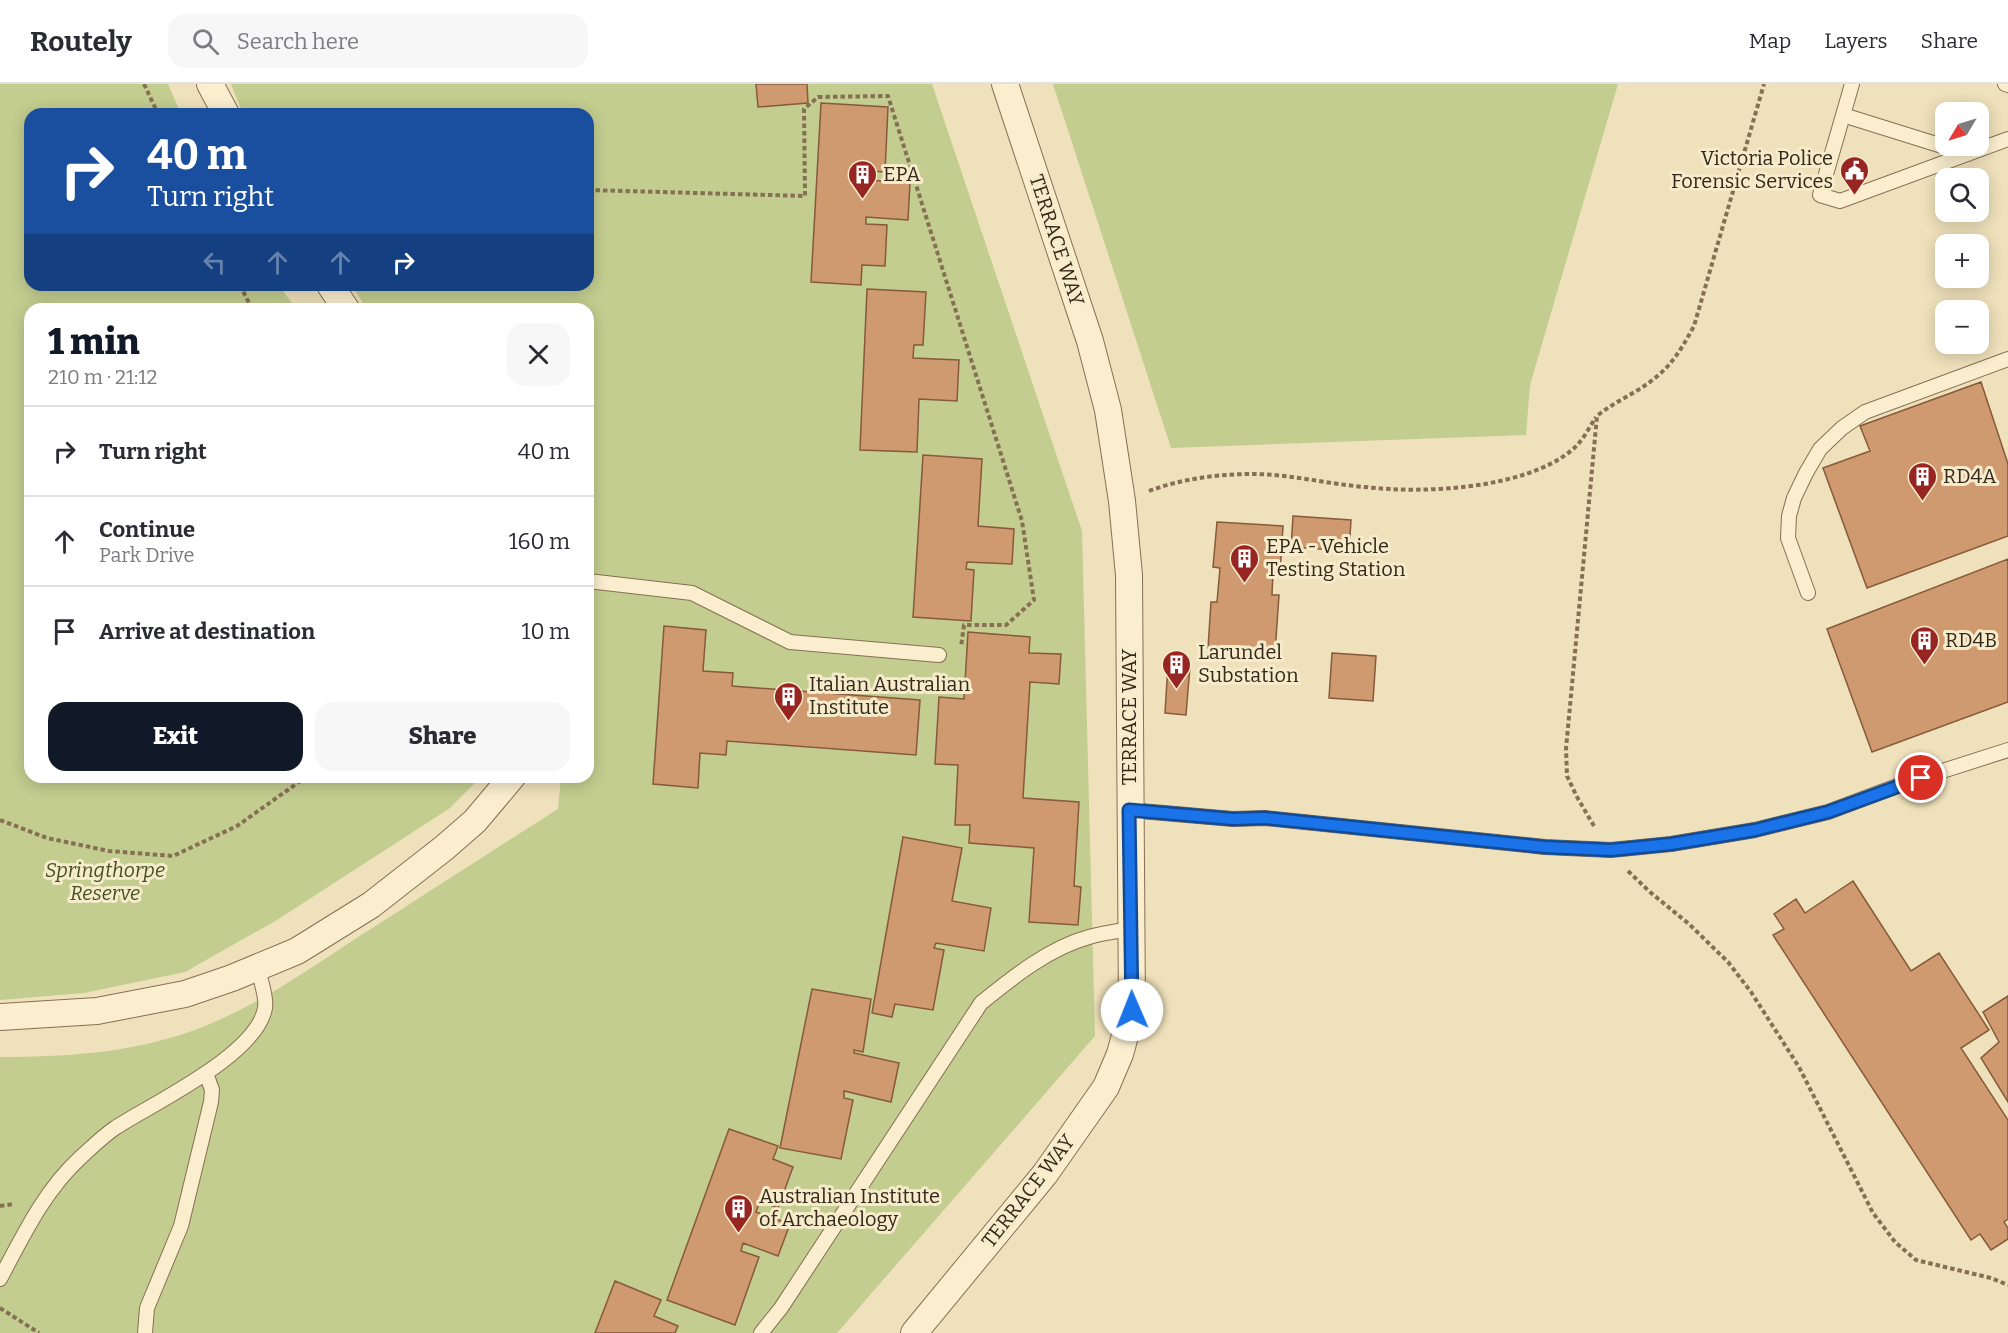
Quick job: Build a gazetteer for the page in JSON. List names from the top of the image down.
{
  "streets": {
    "street": ["TERRACE WAY"]
  },
  "parks": ["Springthorpe Reserve"],
  "places": {
    "public building": ["Victoria Police Forensic Services"],
    "building": [
      "EPA",
      "RD4A",
      "EPA - Vehicle Testing Station",
      "RD4B",
      "Larundel Substation",
      "Italian Australian Institute",
      "Australian Institute of Archaeology"
    ]
  },
  "north": "bottom left",
  "page": {
    "header": "Routely",
    "search": "Search here",
    "nav": ["Map", "Layers", "Share"],
    "map_buttons": ["+", "−"],
    "turn": ["40 m", "Turn right"],
    "heading": ["1 min", "210 m · 21:12"],
    "list": [
      {
        "name": "Turn right",
        "value": "40 m"
      },
      {
        "name": "Continue",
        "note": "Park Drive",
        "value": "160 m"
      },
      {
        "name": "Arrive at destination",
        "value": "10 m"
      }
    ],
    "buttons": ["Exit", "Share"]
  }
}
